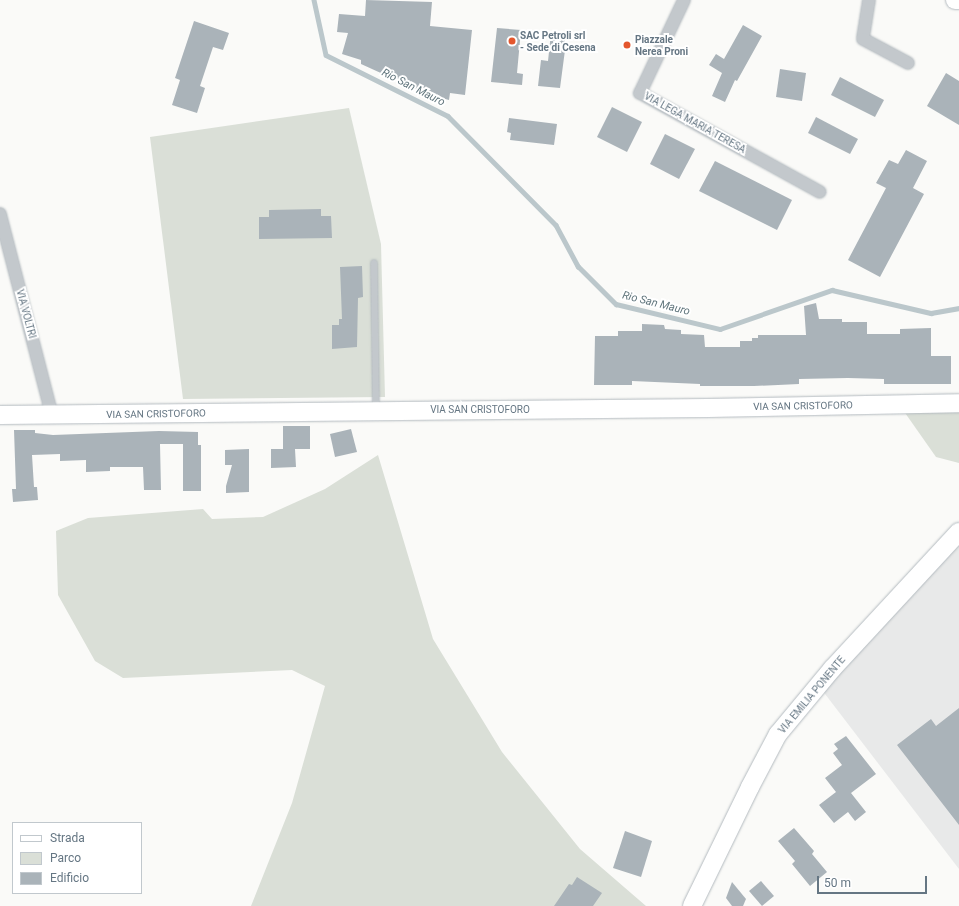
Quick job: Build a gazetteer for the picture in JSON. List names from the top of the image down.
{
  "streets": {
    "street": [
      "VIA LEGA MARIA TERESA",
      "VIA VOLTRI",
      "VIA SAN CRISTOFORO",
      "VIA EMILIA PONENTE"
    ]
  },
  "crossings": [
    ["VIA VOLTRI", "VIA SAN CRISTOFORO"]
  ],
  "water": ["Rio San Mauro"],
  "places": ["SAC Petroli srl - Sede di Cesena", "Piazzale Nerea Proni"],
  "legend": ["Strada", "Parco", "Edificio"],
  "scale_bar": "50 m"
}
